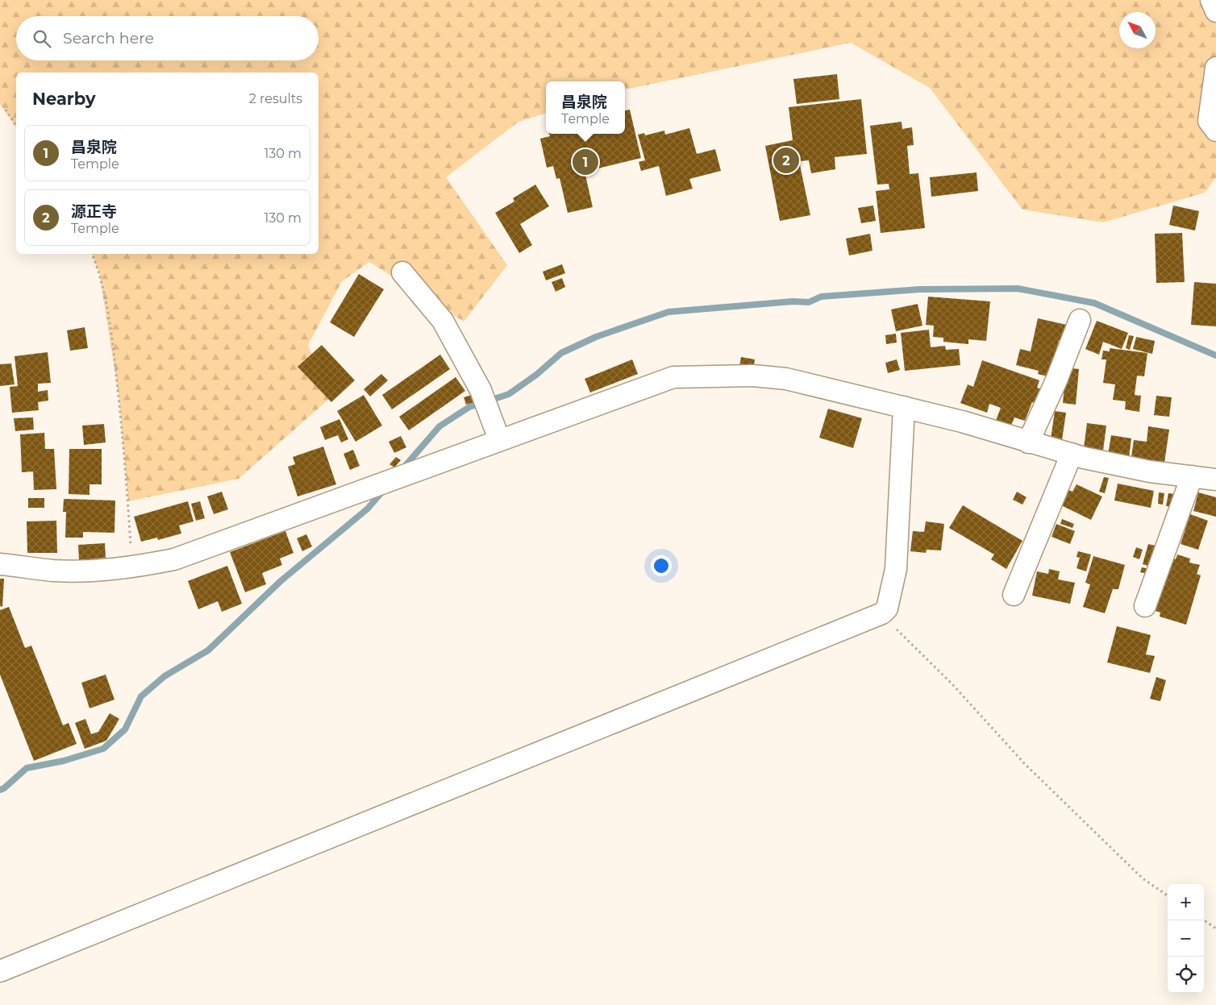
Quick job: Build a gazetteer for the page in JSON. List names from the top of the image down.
{
  "north": "top left",
  "page": {
    "search": "Search here",
    "heading": ["Nearby", "2 results"],
    "popup": ["昌泉院", "Temple"],
    "list": [
      {
        "mark": "1",
        "name": "昌泉院",
        "note": "Temple",
        "value": "130 m"
      },
      {
        "mark": "2",
        "name": "源正寺",
        "note": "Temple",
        "value": "130 m"
      }
    ],
    "pins": ["2", "1"],
    "map_buttons": ["+", "−"]
  }
}
